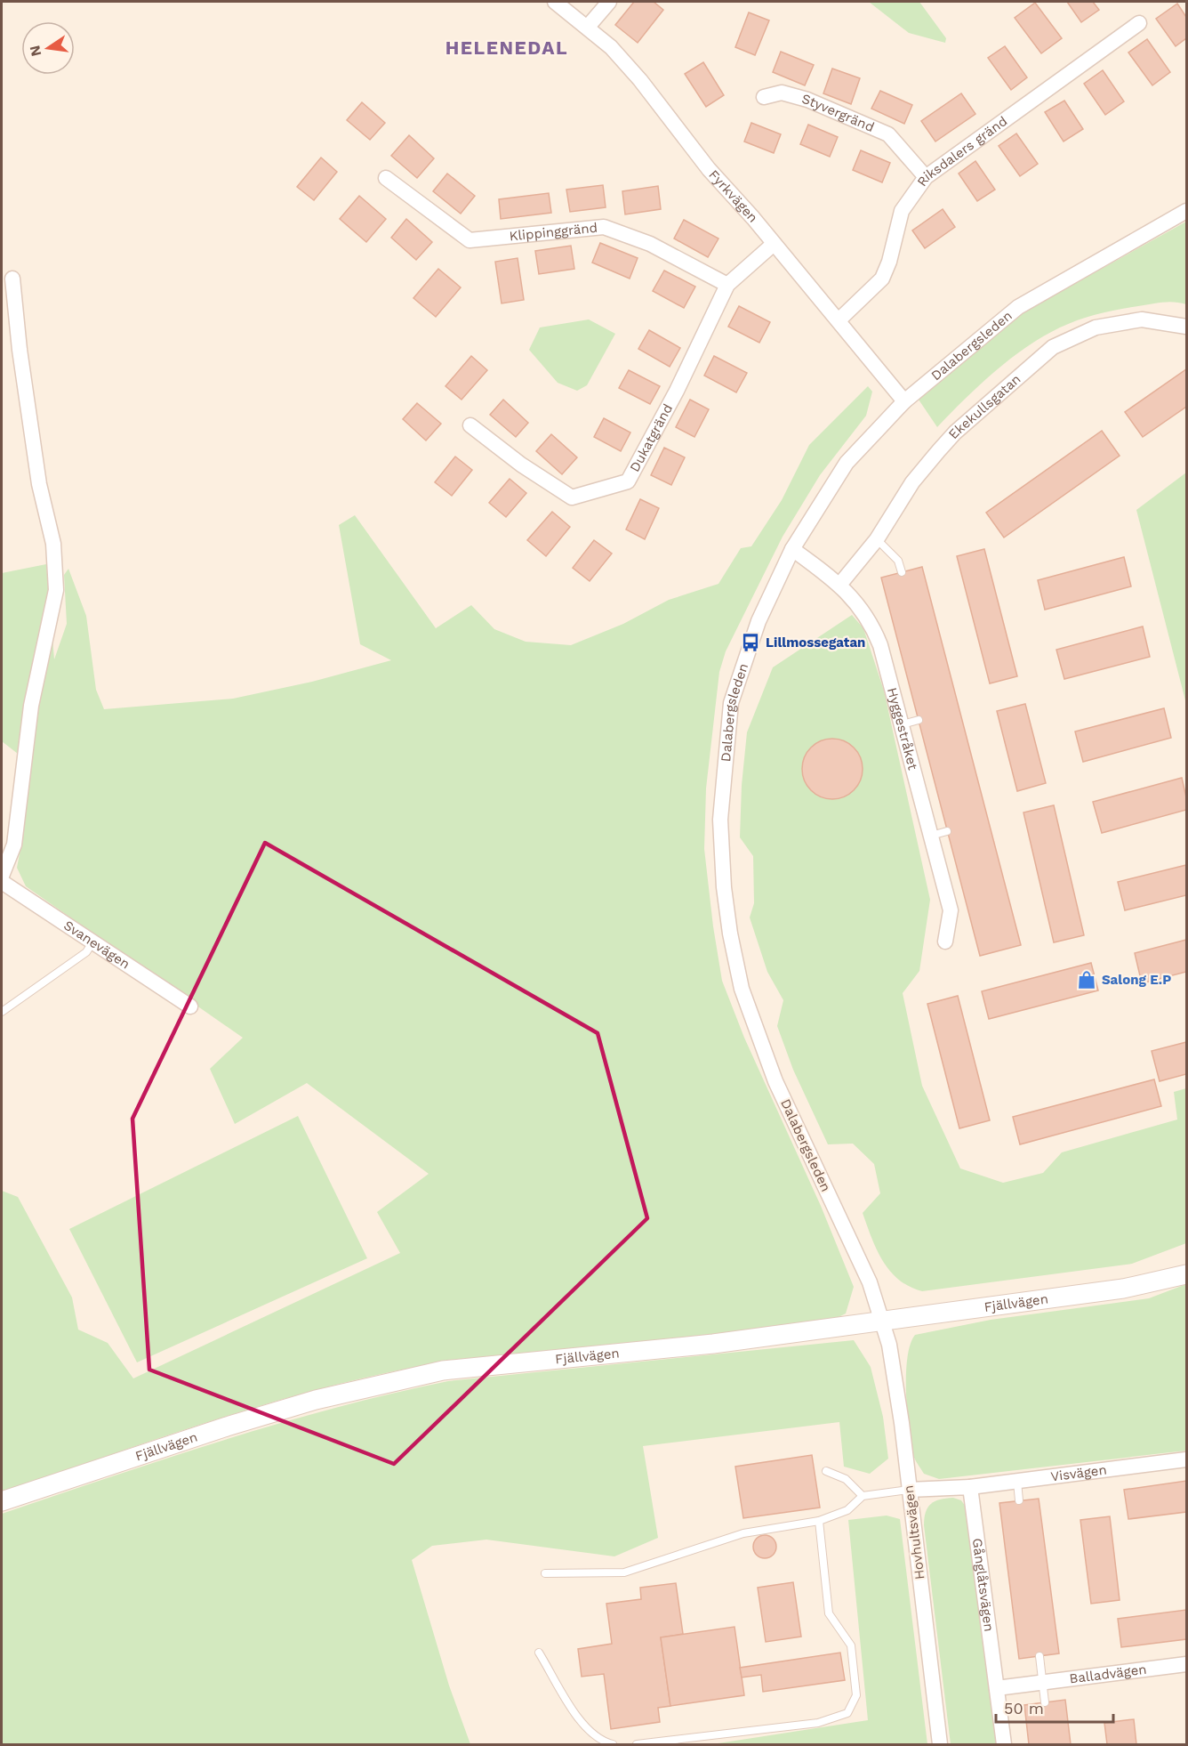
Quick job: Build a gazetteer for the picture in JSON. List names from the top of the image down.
{
  "streets": {
    "street": [
      "Styvergränd",
      "Riksdalers gränd",
      "Fyrkvägen",
      "Klippinggränd",
      "Dalabergsleden",
      "Ekekullsgatan",
      "Dukatgränd",
      "Hyggestråket",
      "Svanevägen",
      "Fjällvägen",
      "Visvägen",
      "Hovhultsvägen",
      "Gånglåtsvägen",
      "Balladvägen"
    ]
  },
  "crossings": [
    ["Styvergränd", "Riksdalers gränd"],
    ["Riksdalers gränd", "Fyrkvägen"],
    ["Fyrkvägen", "Dalabergsleden"],
    ["Fyrkvägen", "Dukatgränd"],
    ["Klippinggränd", "Dukatgränd"],
    ["Dalabergsleden", "Hyggestråket"],
    ["Dalabergsleden", "Fjällvägen"],
    ["Dalabergsleden", "Hovhultsvägen"],
    ["Ekekullsgatan", "Hyggestråket"],
    ["Fjällvägen", "Hovhultsvägen"],
    ["Visvägen", "Gånglåtsvägen"],
    ["Gånglåtsvägen", "Balladvägen"]
  ],
  "districts": ["HELENEDAL"],
  "places": {
    "bus stop": ["Lillmossegatan"],
    "shop": ["Salong E.P"]
  },
  "scale_bar": "50 m",
  "north": "left"
}
